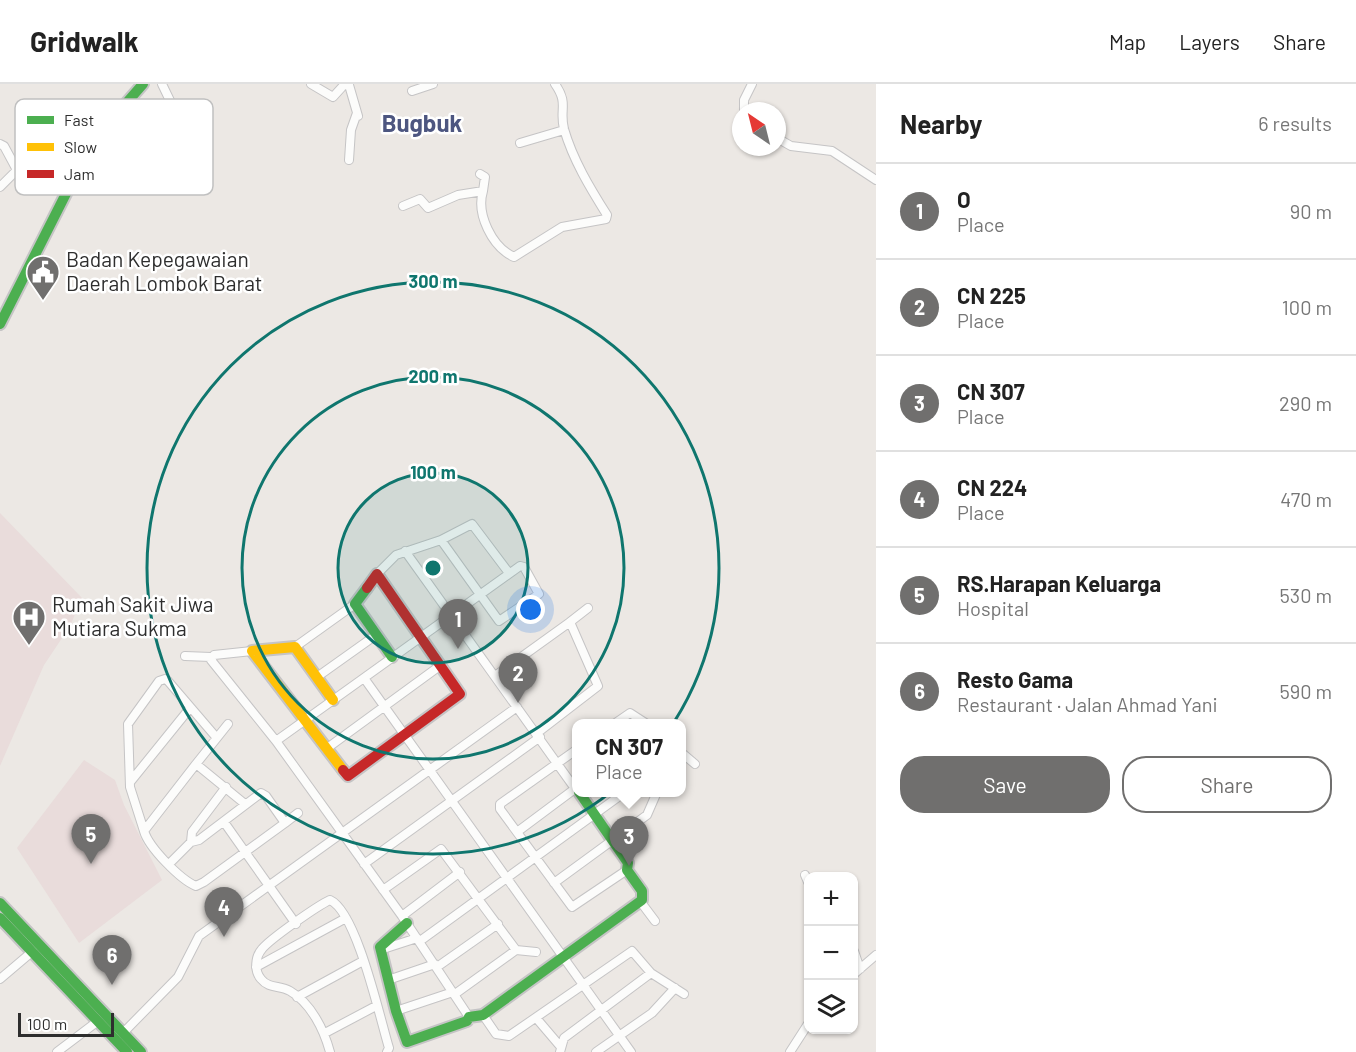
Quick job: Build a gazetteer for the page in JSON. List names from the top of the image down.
{
  "districts": ["Bugbuk"],
  "places": {
    "public building": ["Badan Kepegawaian Daerah Lombok Barat"],
    "hospital": ["Rumah Sakit Jiwa Mutiara Sukma"]
  },
  "legend": ["Fast", "Slow", "Jam"],
  "scale_bar": "100 m",
  "north": "top left",
  "page": {
    "header": "Gridwalk",
    "nav": ["Map", "Layers", "Share"],
    "heading": ["Nearby", "6 results"],
    "list": [
      {
        "mark": "1",
        "name": "O",
        "note": "Place",
        "value": "90 m"
      },
      {
        "mark": "2",
        "name": "CN 225",
        "note": "Place",
        "value": "100 m"
      },
      {
        "mark": "3",
        "name": "CN 307",
        "note": "Place",
        "value": "290 m"
      },
      {
        "mark": "4",
        "name": "CN 224",
        "note": "Place",
        "value": "470 m"
      },
      {
        "mark": "5",
        "name": "RS.Harapan Keluarga",
        "note": "Hospital",
        "value": "530 m"
      },
      {
        "mark": "6",
        "name": "Resto Gama",
        "note": "Restaurant · Jalan Ahmad Yani",
        "value": "590 m"
      }
    ],
    "pins": [
      "1",
      "2",
      "5",
      "3",
      "4",
      "6"
    ],
    "popup": ["CN 307", "Place"],
    "buttons": ["Save", "Share"],
    "map_buttons": ["+", "−"],
    "scale": "100 m"
  },
  "rings": ["300 m", "200 m", "100 m"]
}
